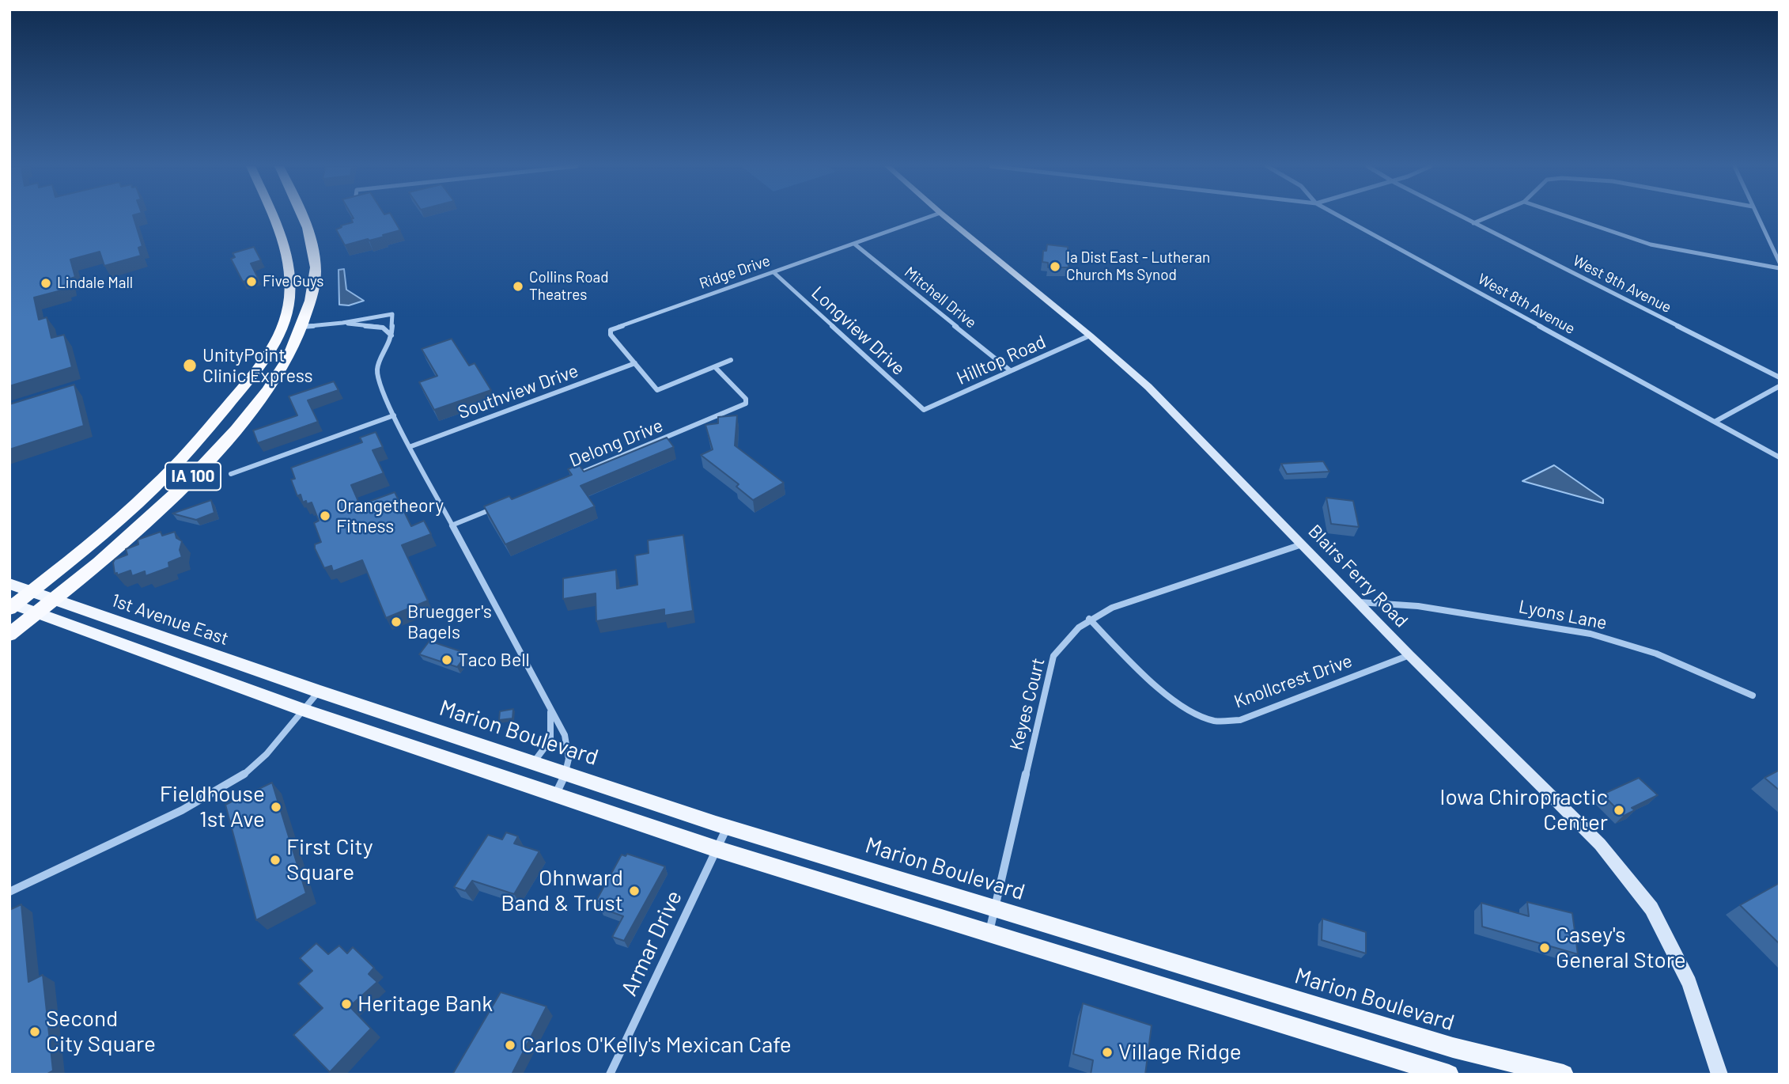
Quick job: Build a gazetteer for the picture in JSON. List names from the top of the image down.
{
  "streets": {
    "highway": ["IA 100"],
    "main road": ["Blairs Ferry Road", "1st Avenue East", "Marion Boulevard"],
    "street": [
      "Ridge Drive",
      "West 9th Avenue",
      "Mitchell Drive",
      "West 8th Avenue",
      "Longview Drive",
      "Hilltop Road",
      "Southview Drive",
      "Delong Drive",
      "Lyons Lane",
      "Knollcrest Drive",
      "Keyes Court",
      "Armar Drive"
    ]
  },
  "crossings": [
    ["Ridge Drive", "Mitchell Drive"],
    ["Ridge Drive", "Longview Drive"],
    ["Ridge Drive", "Southview Drive"],
    ["Ridge Drive", "Delong Drive"],
    ["Mitchell Drive", "Hilltop Road"],
    ["Longview Drive", "Hilltop Road"],
    ["Hilltop Road", "Blairs Ferry Road"],
    ["IA 100", "1st Avenue East"],
    ["Blairs Ferry Road", "Lyons Lane"],
    ["Blairs Ferry Road", "Knollcrest Drive"],
    ["Blairs Ferry Road", "Keyes Court"],
    ["1st Avenue East", "Marion Boulevard"],
    ["Knollcrest Drive", "Keyes Court"],
    ["Keyes Court", "Marion Boulevard"],
    ["Marion Boulevard", "Armar Drive"]
  ],
  "places": [
    "Ia Dist East - Lutheran Church Ms Synod",
    "Five Guys",
    "Lindale Mall",
    "Collins Road Theatres",
    "UnityPoint Clinic Express",
    "Orangetheory Fitness",
    "Bruegger's Bagels",
    "Taco Bell",
    "Fieldhouse 1st Ave",
    "Iowa Chiropractic Center",
    "First City Square",
    "Ohnward Band & Trust",
    "Casey's General Store",
    "Heritage Bank",
    "Second City Square",
    "Carlos O'Kelly's Mexican Cafe",
    "Village Ridge"
  ]
}
